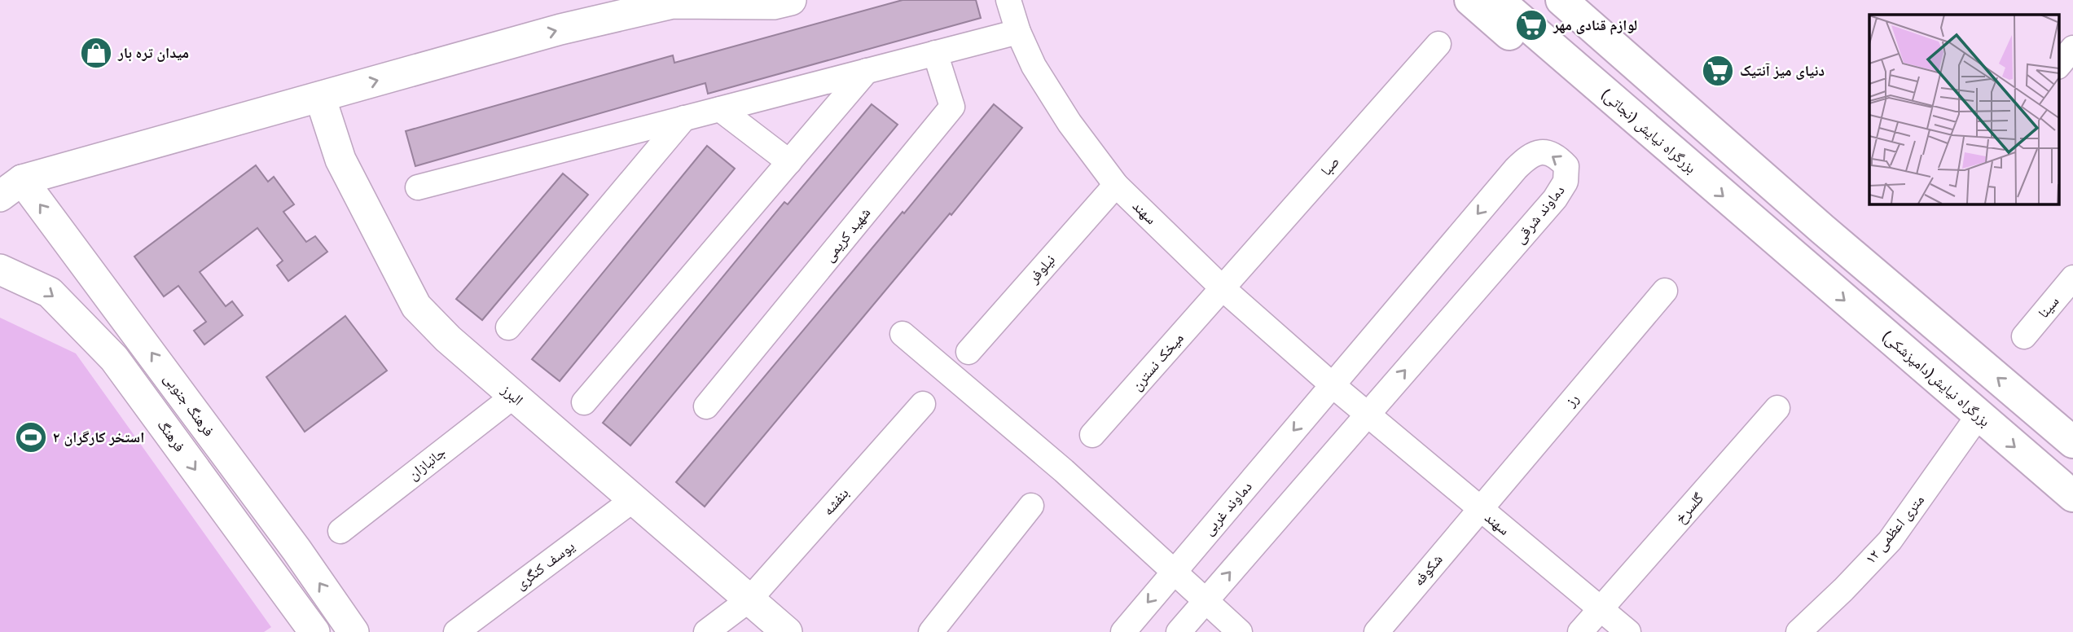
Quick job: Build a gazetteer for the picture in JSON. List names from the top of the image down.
{
  "streets": {
    "highway": ["بزرگراه نیایش (نجاتی)", "بزرگراه نیایش(دامپزشکی)"],
    "main road": ["البرز", "فرهنگ جنوبی", "فرهنگ"],
    "street": [
      "صبا",
      "سهند",
      "دماوند شرقی",
      "شهید کریمی",
      "نیلوفر",
      "سینا",
      "میخک نسترن",
      "رز",
      "جانبازان",
      "بنفشه",
      "دماوند غربی",
      "گلسرخ",
      "۱۲ متری اعظمی",
      "یوسف کنگری",
      "شکوفه"
    ]
  },
  "crossings": [
    ["بزرگراه نیایش (نجاتی)", "بزرگراه نیایش(دامپزشکی)"],
    ["صبا", "سهند"],
    ["صبا", "میخک نسترن"],
    ["سهند", "دماوند شرقی"],
    ["سهند", "نیلوفر"],
    ["سهند", "میخک نسترن"],
    ["سهند", "رز"],
    ["سهند", "دماوند غربی"],
    ["سهند", "گلسرخ"],
    ["سهند", "شکوفه"],
    ["دماوند شرقی", "دماوند غربی"],
    ["بزرگراه نیایش(دامپزشکی)", "۱۲ متری اعظمی"],
    ["البرز", "جانبازان"],
    ["البرز", "بنفشه"],
    ["البرز", "یوسف کنگری"],
    ["رز", "شکوفه"]
  ],
  "one_way": ["فرهنگ جنوبی", "فرهنگ"],
  "places": {
    "supermarket": ["لوازم قنادی مهر", "دنیای میز آنتیک"],
    "shop": ["میدان تره بار"],
    "sports": ["استخر کارگران ۲"]
  }
}
